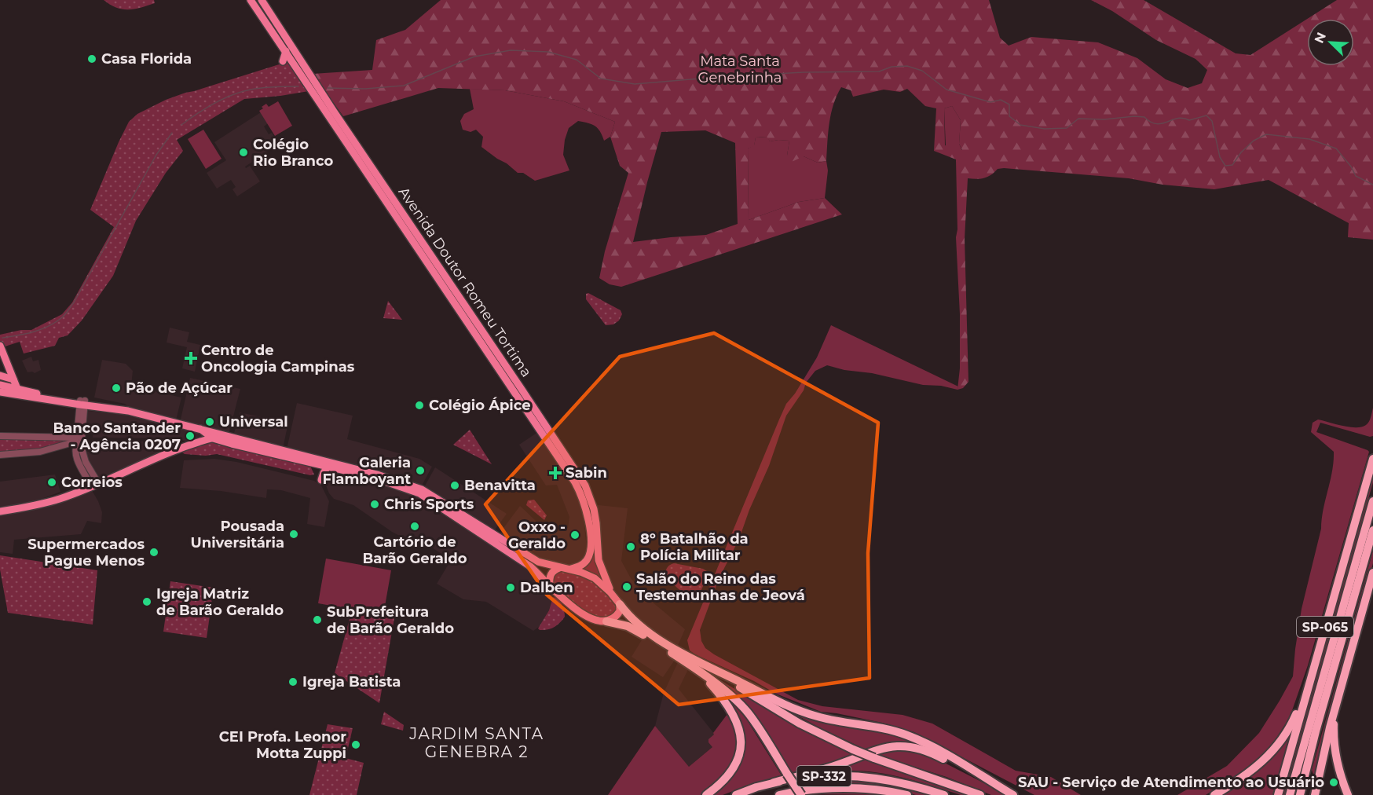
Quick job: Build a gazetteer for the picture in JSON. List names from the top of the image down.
{
  "streets": {
    "highway": ["SP-065", "SP-332"],
    "main road": ["Avenida Doutor Romeu Tortima"]
  },
  "districts": ["JARDIM SANTA GENEBRA 2"],
  "parks": ["Mata Santa Genebrinha"],
  "places": {
    "other": [
      "Casa Florida",
      "Colégio Rio Branco",
      "Pão de Açúcar",
      "Colégio Ápice",
      "Universal",
      "Banco Santander - Agência 0207",
      "Galeria Flamboyant",
      "Correios",
      "Benavitta",
      "Chris Sports",
      "Cartório de Barão Geraldo",
      "Pousada Universitária",
      "Oxxo - Geraldo",
      "8º Batalhão da Polícia Militar",
      "Supermercados Pague Menos",
      "Salão do Reino das Testemunhas de Jeová",
      "Dalben",
      "Igreja Matriz de Barão Geraldo",
      "SubPrefeitura de Barão Geraldo",
      "Igreja Batista",
      "CEI Profa. Leonor Motta Zuppi",
      "SAU - Serviço de Atendimento ao Usuário"
    ],
    "health": ["Centro de Oncologia Campinas", "Sabin"]
  },
  "north": "top left"
}
